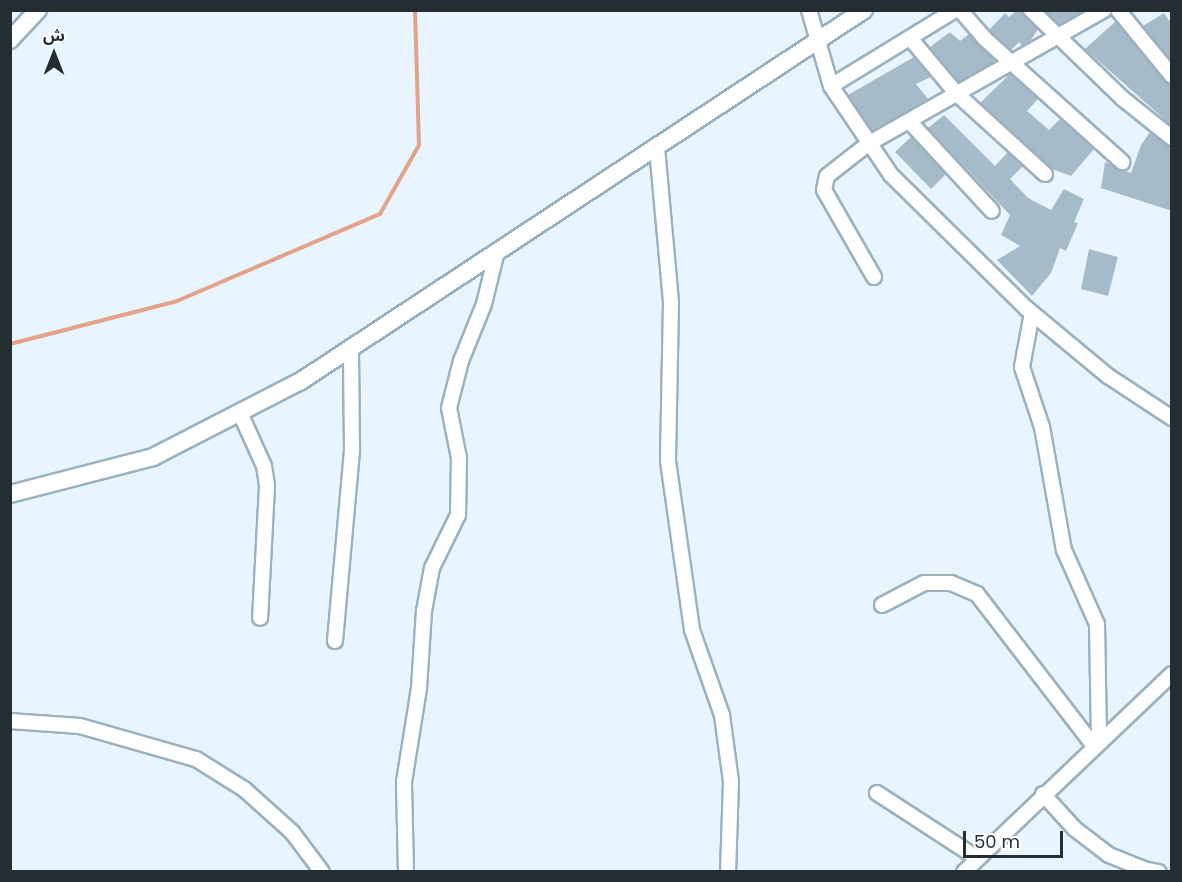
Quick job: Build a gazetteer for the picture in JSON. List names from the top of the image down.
{
  "scale_bar": "50 m",
  "north": "top"
}
